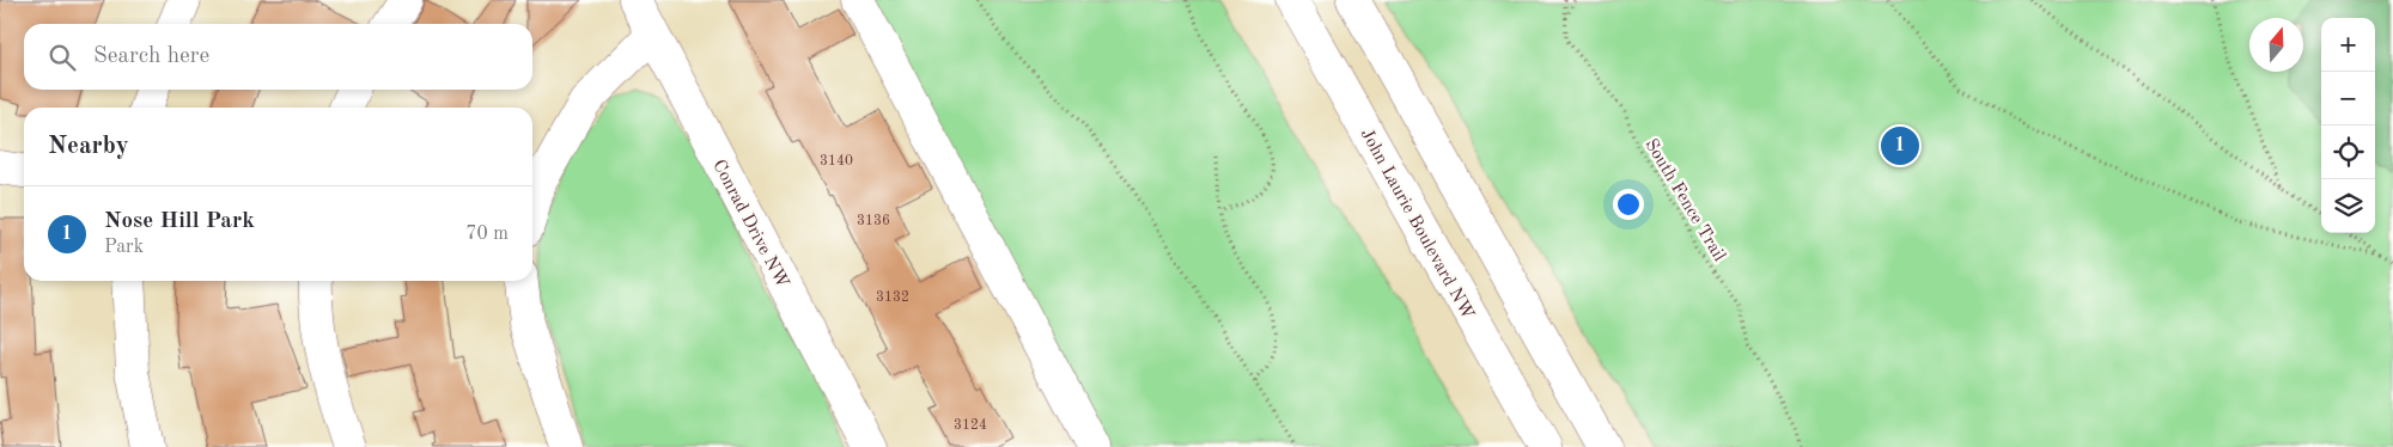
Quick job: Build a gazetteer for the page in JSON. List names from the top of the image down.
{
  "streets": {
    "street": ["Conrad Drive NW", "John Laurie Boulevard NW"],
    "path": ["South Fence Trail"]
  },
  "house_numbers": [
    "3140",
    "3136",
    "3132",
    "3124"
  ],
  "north": "top",
  "page": {
    "map_buttons": ["+", "−"],
    "search": "Search here",
    "heading": "Nearby",
    "pins": "1",
    "list": [
      {
        "mark": "1",
        "name": "Nose Hill Park",
        "note": "Park",
        "value": "70 m"
      }
    ]
  }
}
